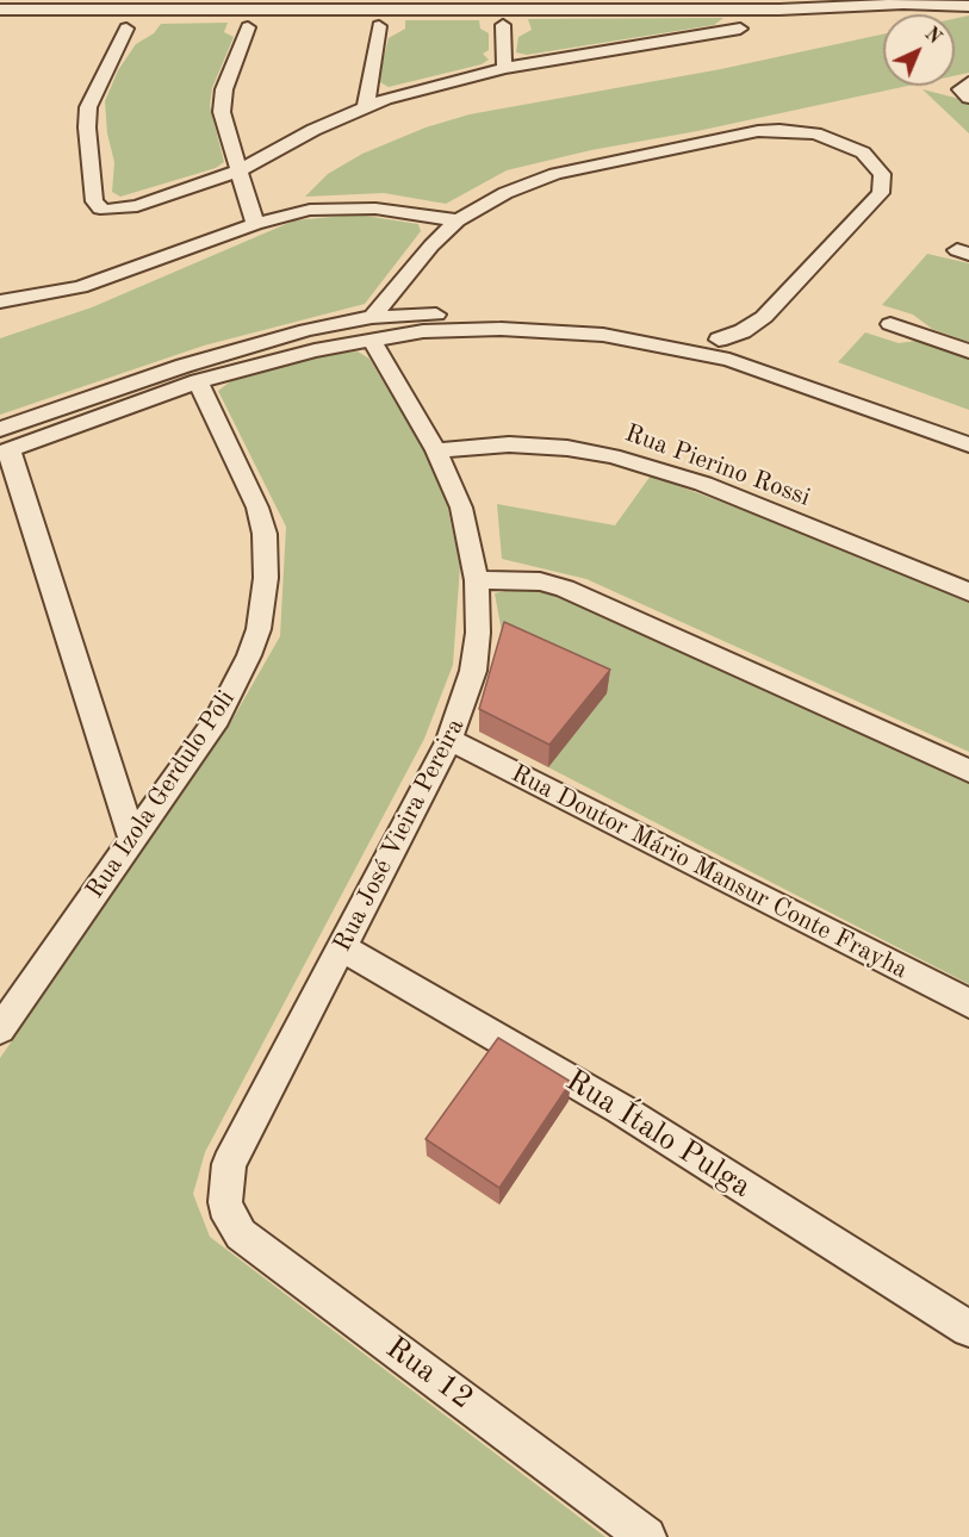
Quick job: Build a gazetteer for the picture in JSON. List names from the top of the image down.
{
  "streets": {
    "street": [
      "Rua Pierino Rossi",
      "Rua Izola Gerdulo Poli",
      "Rua José Vieira Pereira",
      "Rua Doutor Mário Mansur Conte Frayha",
      "Rua Ítalo Pulga",
      "Rua 12"
    ]
  },
  "crossings": [
    ["Rua Pierino Rossi", "Rua José Vieira Pereira"],
    ["Rua José Vieira Pereira", "Rua Doutor Mário Mansur Conte Frayha"],
    ["Rua José Vieira Pereira", "Rua Ítalo Pulga"],
    ["Rua José Vieira Pereira", "Rua 12"]
  ],
  "north": "top right"
}
